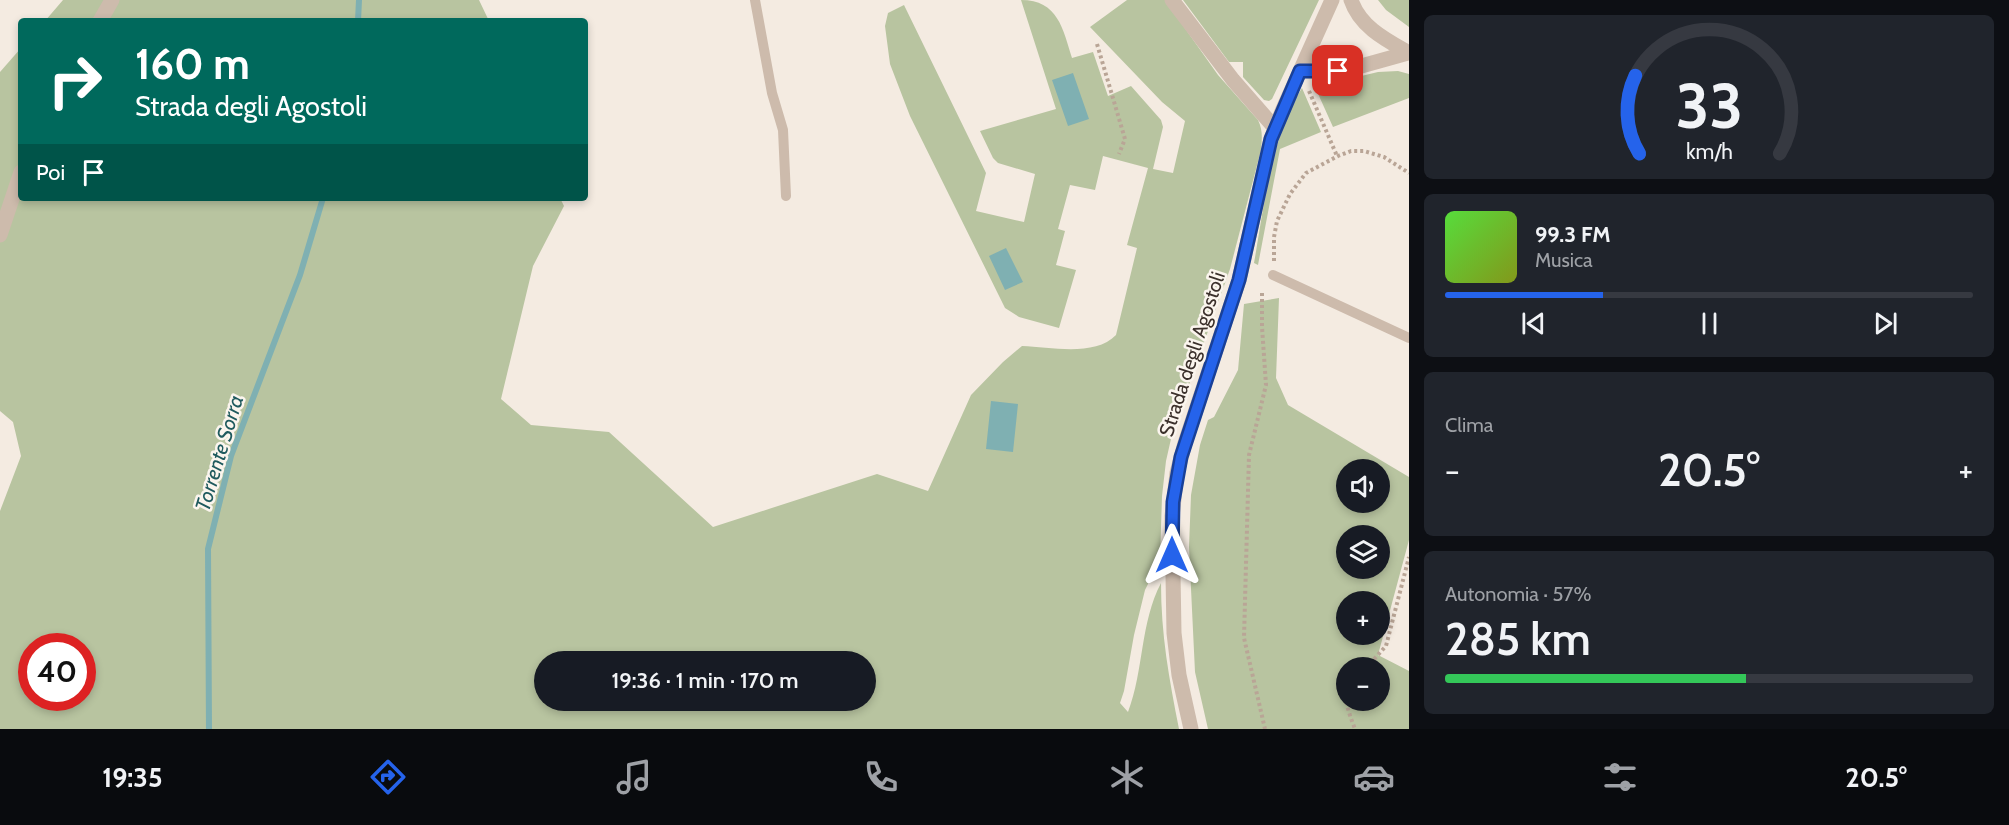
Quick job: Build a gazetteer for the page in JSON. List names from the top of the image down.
{
  "streets": {
    "street": ["Strada degli Agostoli"]
  },
  "water": ["Torrente Sorra"],
  "page": {
    "turn": ["160 m", "Strada degli Agostoli"],
    "then": "Poi",
    "song": ["99.3 FM", "Musica"],
    "tile": [
      "Clima",
      ["Autonomia · 57%", "285 km"]
    ],
    "heat": ["−", "20.5°", "+"],
    "map_buttons": ["+", "−"],
    "limit": "40",
    "trip": "19:36 · 1 min · 170 m",
    "tabs": ["19:35", "20.5°"],
    "gauge": ["33", "km/h"]
  }
}
